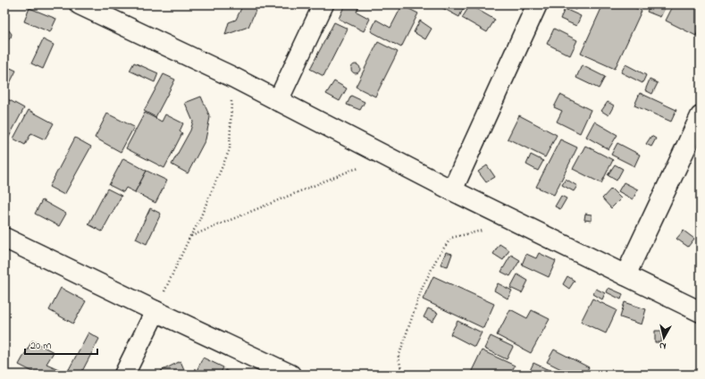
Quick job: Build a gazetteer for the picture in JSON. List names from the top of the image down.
{
  "scale_bar": "20 m",
  "north": "bottom"
}
